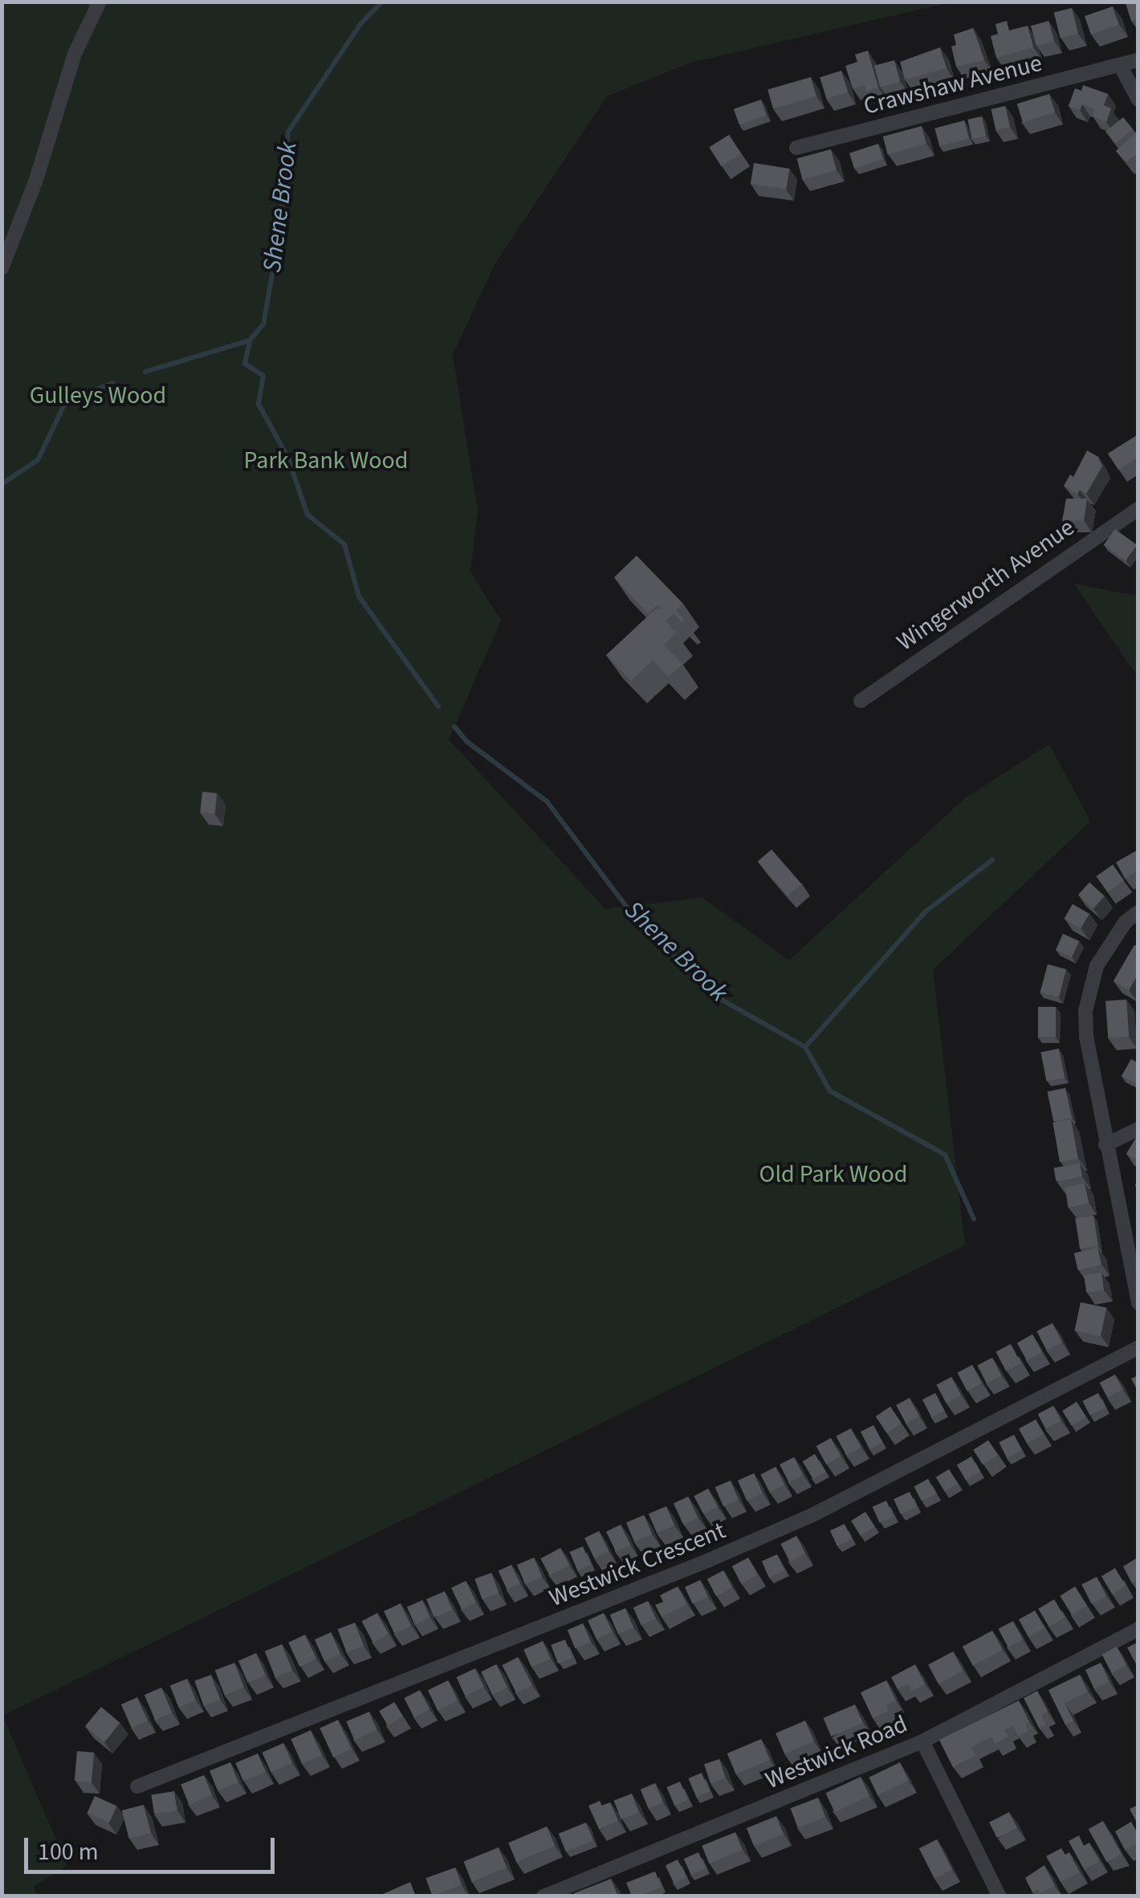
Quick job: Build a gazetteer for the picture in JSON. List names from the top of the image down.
{
  "streets": {
    "street": [
      "Crawshaw Avenue",
      "Wingerworth Avenue",
      "Westwick Crescent",
      "Westwick Road"
    ]
  },
  "water": ["Shene Brook"],
  "parks": ["Gulleys Wood", "Park Bank Wood", "Old Park Wood"],
  "scale_bar": "100 m"
}
